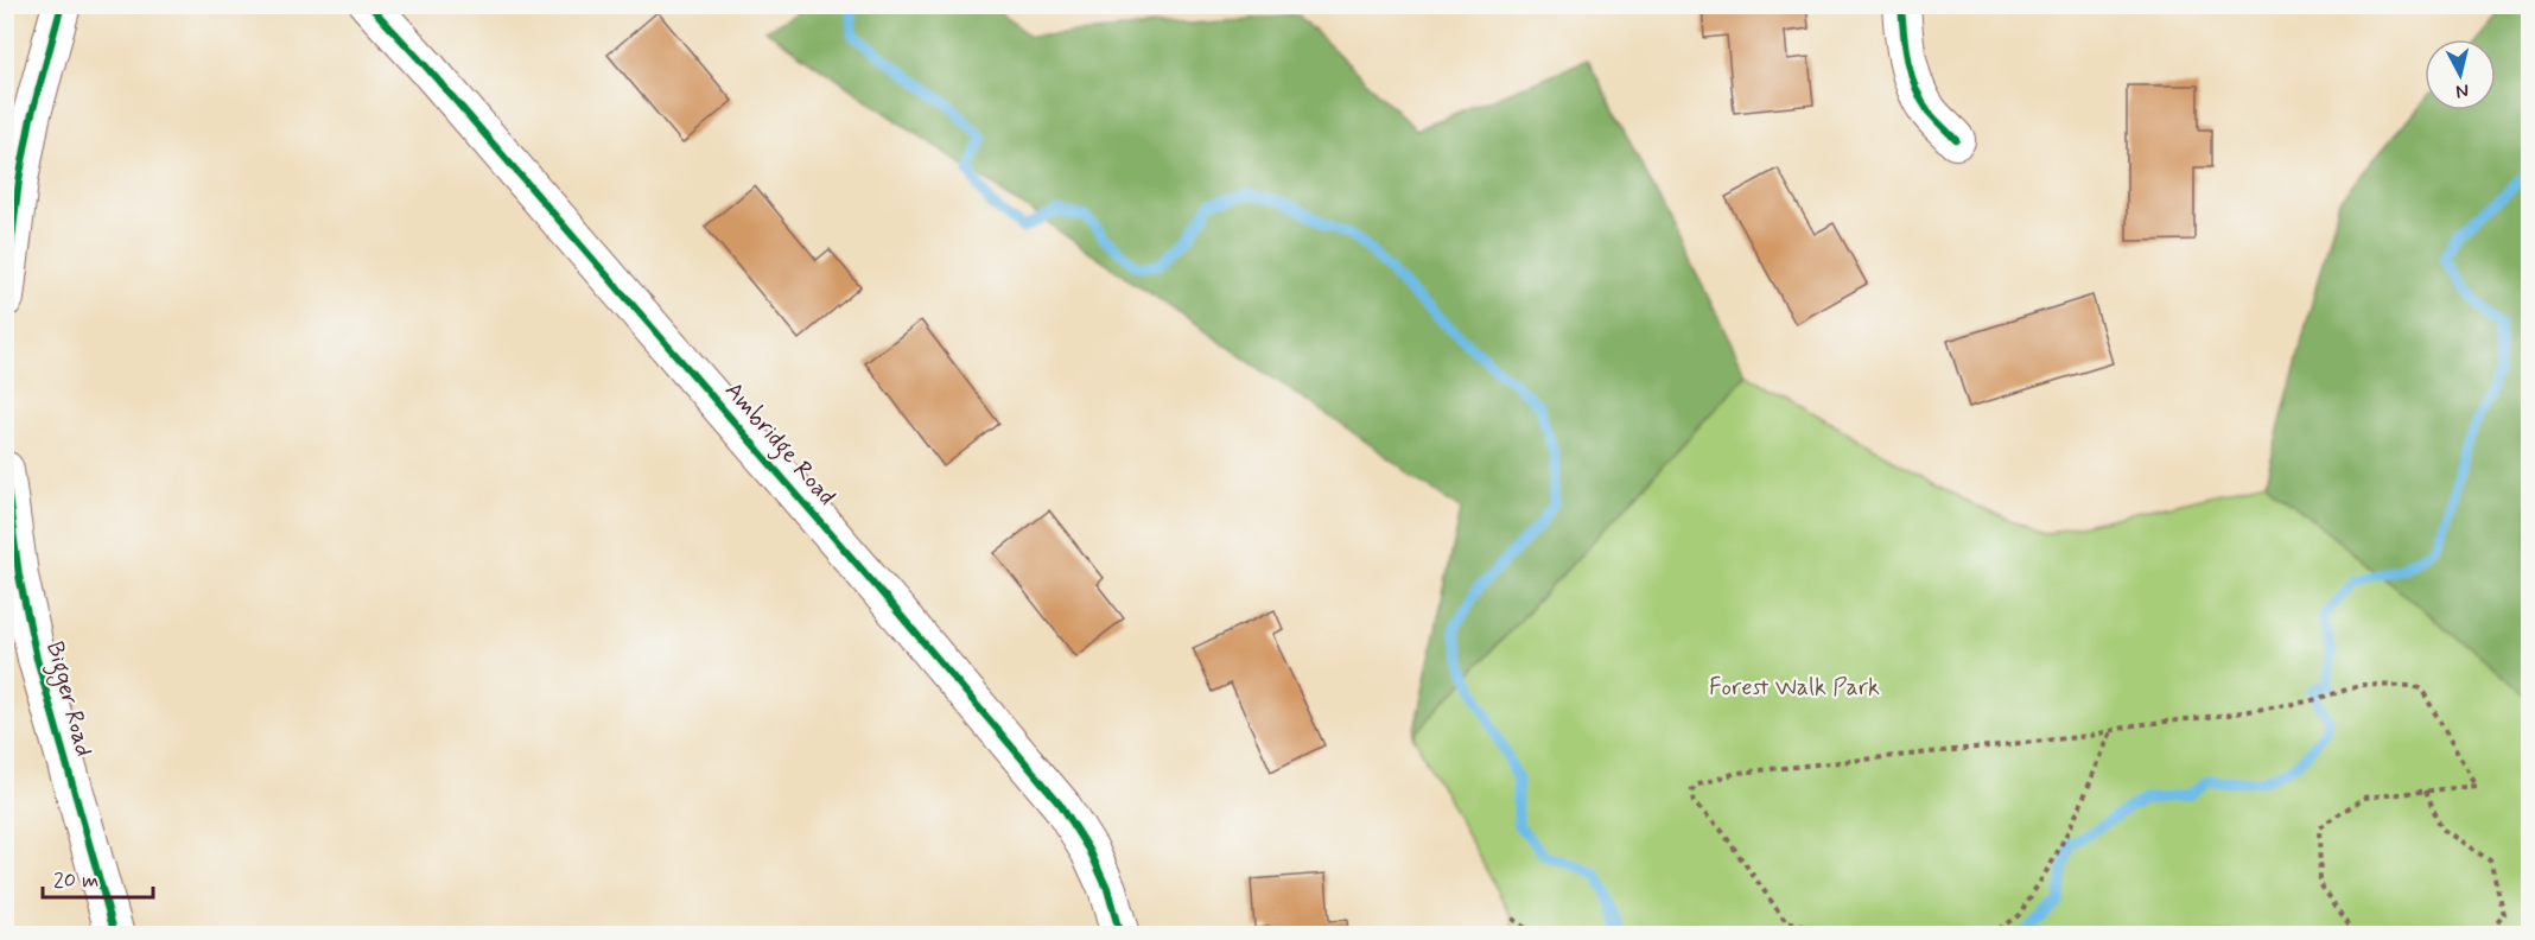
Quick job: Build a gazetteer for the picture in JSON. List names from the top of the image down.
{
  "streets": {
    "street": ["Ambridge Road", "Bigger Road"]
  },
  "parks": ["Forest Walk Park"],
  "scale_bar": "20 m",
  "north": "bottom"
}
